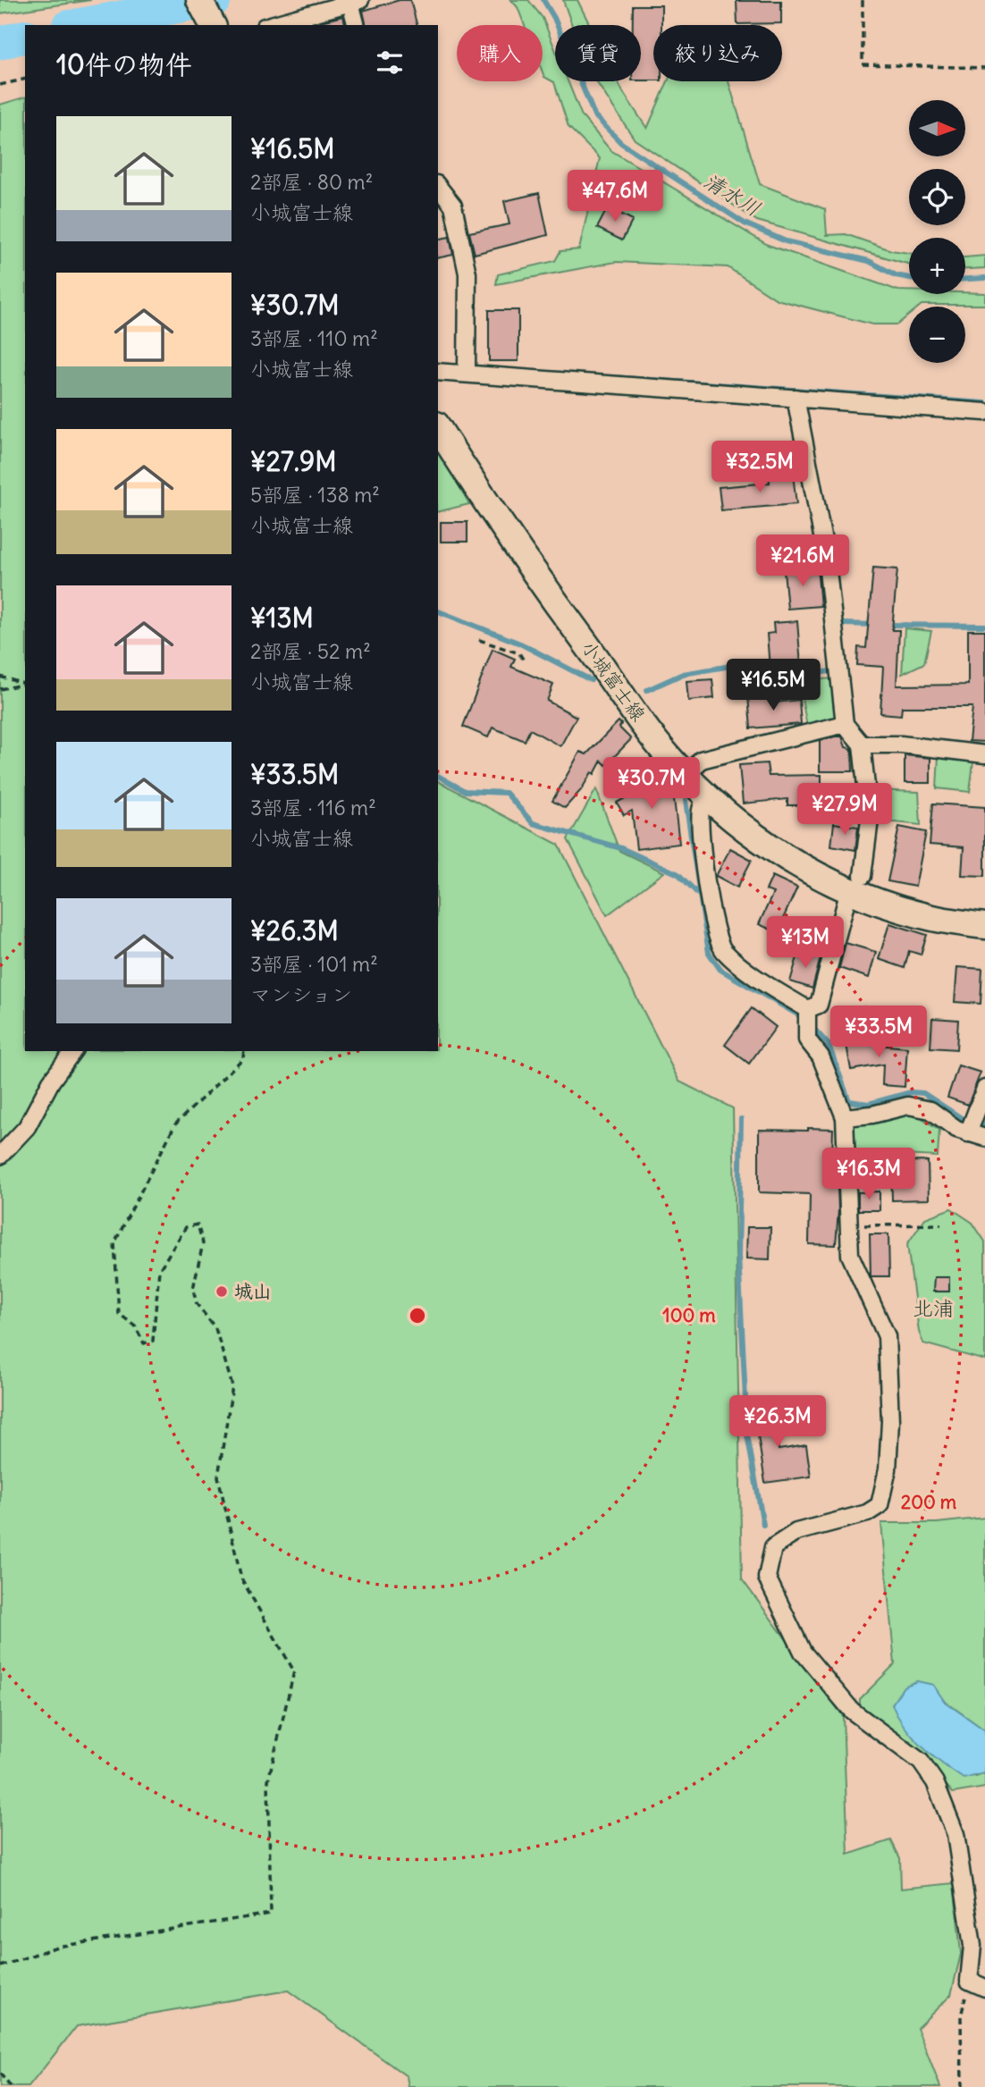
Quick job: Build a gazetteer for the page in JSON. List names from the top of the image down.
{
  "streets": {
    "main road": ["小城富士線"]
  },
  "districts": ["北浦"],
  "water": ["清水川"],
  "places": ["城山"],
  "north": "right",
  "page": {
    "chip": ["購入", "賃貸", "絞り込み"],
    "heading": "10件の物件",
    "map_buttons": ["+", "−"],
    "list": [
      {
        "name": "¥16.5M",
        "note": "2部屋 · 80 m² · 小城富士線"
      },
      {
        "name": "¥30.7M",
        "note": "3部屋 · 110 m² · 小城富士線"
      },
      {
        "name": "¥27.9M",
        "note": "5部屋 · 138 m² · 小城富士線"
      },
      {
        "name": "¥13M",
        "note": "2部屋 · 52 m² · 小城富士線"
      },
      {
        "name": "¥33.5M",
        "note": "3部屋 · 116 m² · 小城富士線"
      },
      {
        "name": "¥26.3M",
        "note": "3部屋 · 101 m² · マンション"
      }
    ],
    "price": [
      "¥47.6M",
      "¥32.5M",
      "¥21.6M",
      "¥16.5M",
      "¥30.7M",
      "¥27.9M",
      "¥13M",
      "¥33.5M",
      "¥16.3M",
      "¥26.3M"
    ]
  },
  "rings": ["100 m", "200 m"]
}
